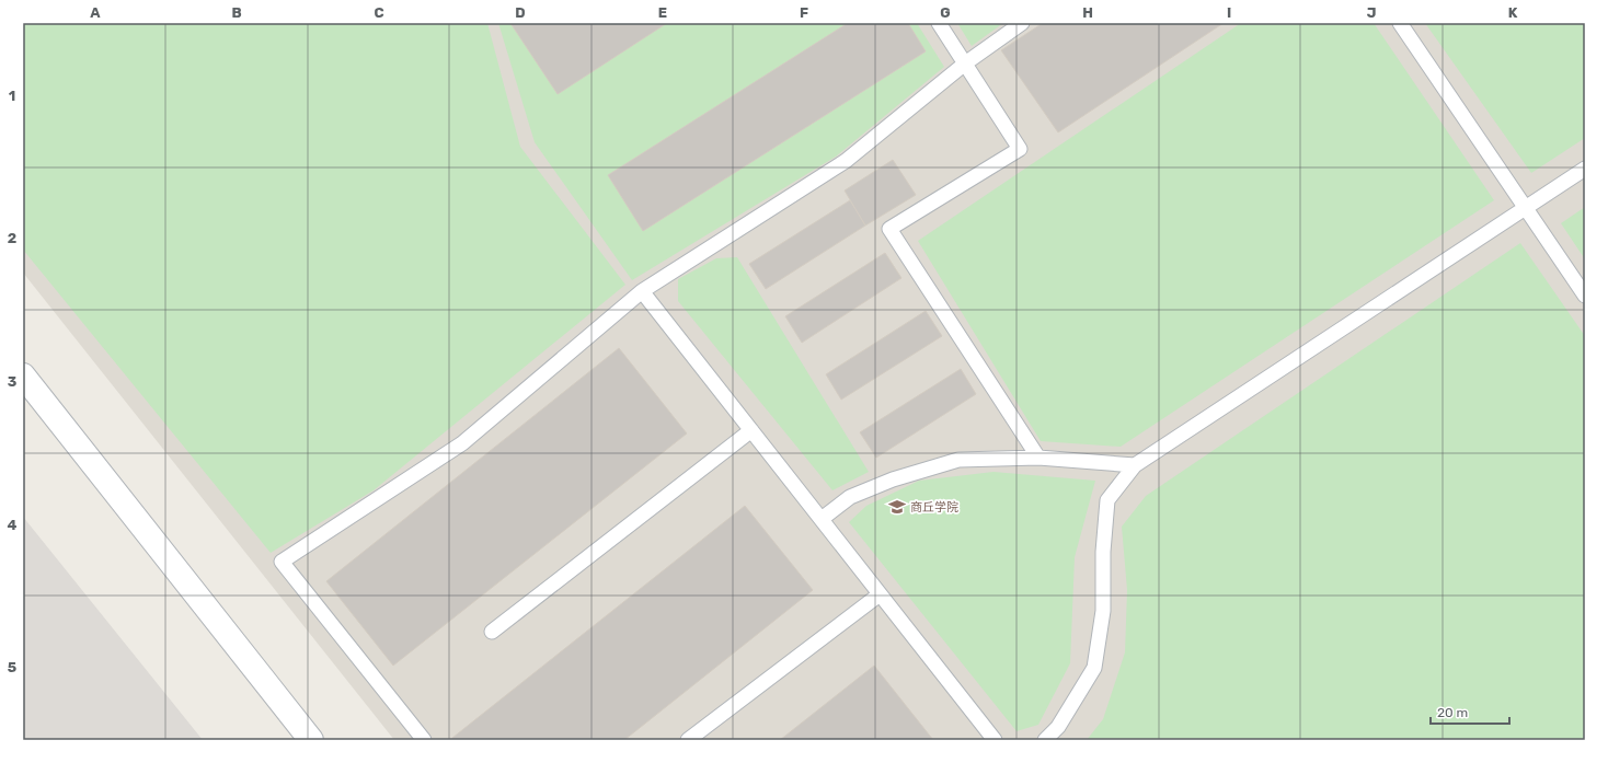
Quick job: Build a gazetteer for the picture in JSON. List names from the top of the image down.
{
  "places": {
    "school or university": ["商丘学院"]
  },
  "scale_bar": "20 m",
  "grid": {
    "columns": [
      "A",
      "B",
      "C",
      "D",
      "E",
      "F",
      "G",
      "H",
      "I",
      "J",
      "K"
    ],
    "rows": [
      "1",
      "2",
      "3",
      "4",
      "5"
    ]
  }
}
